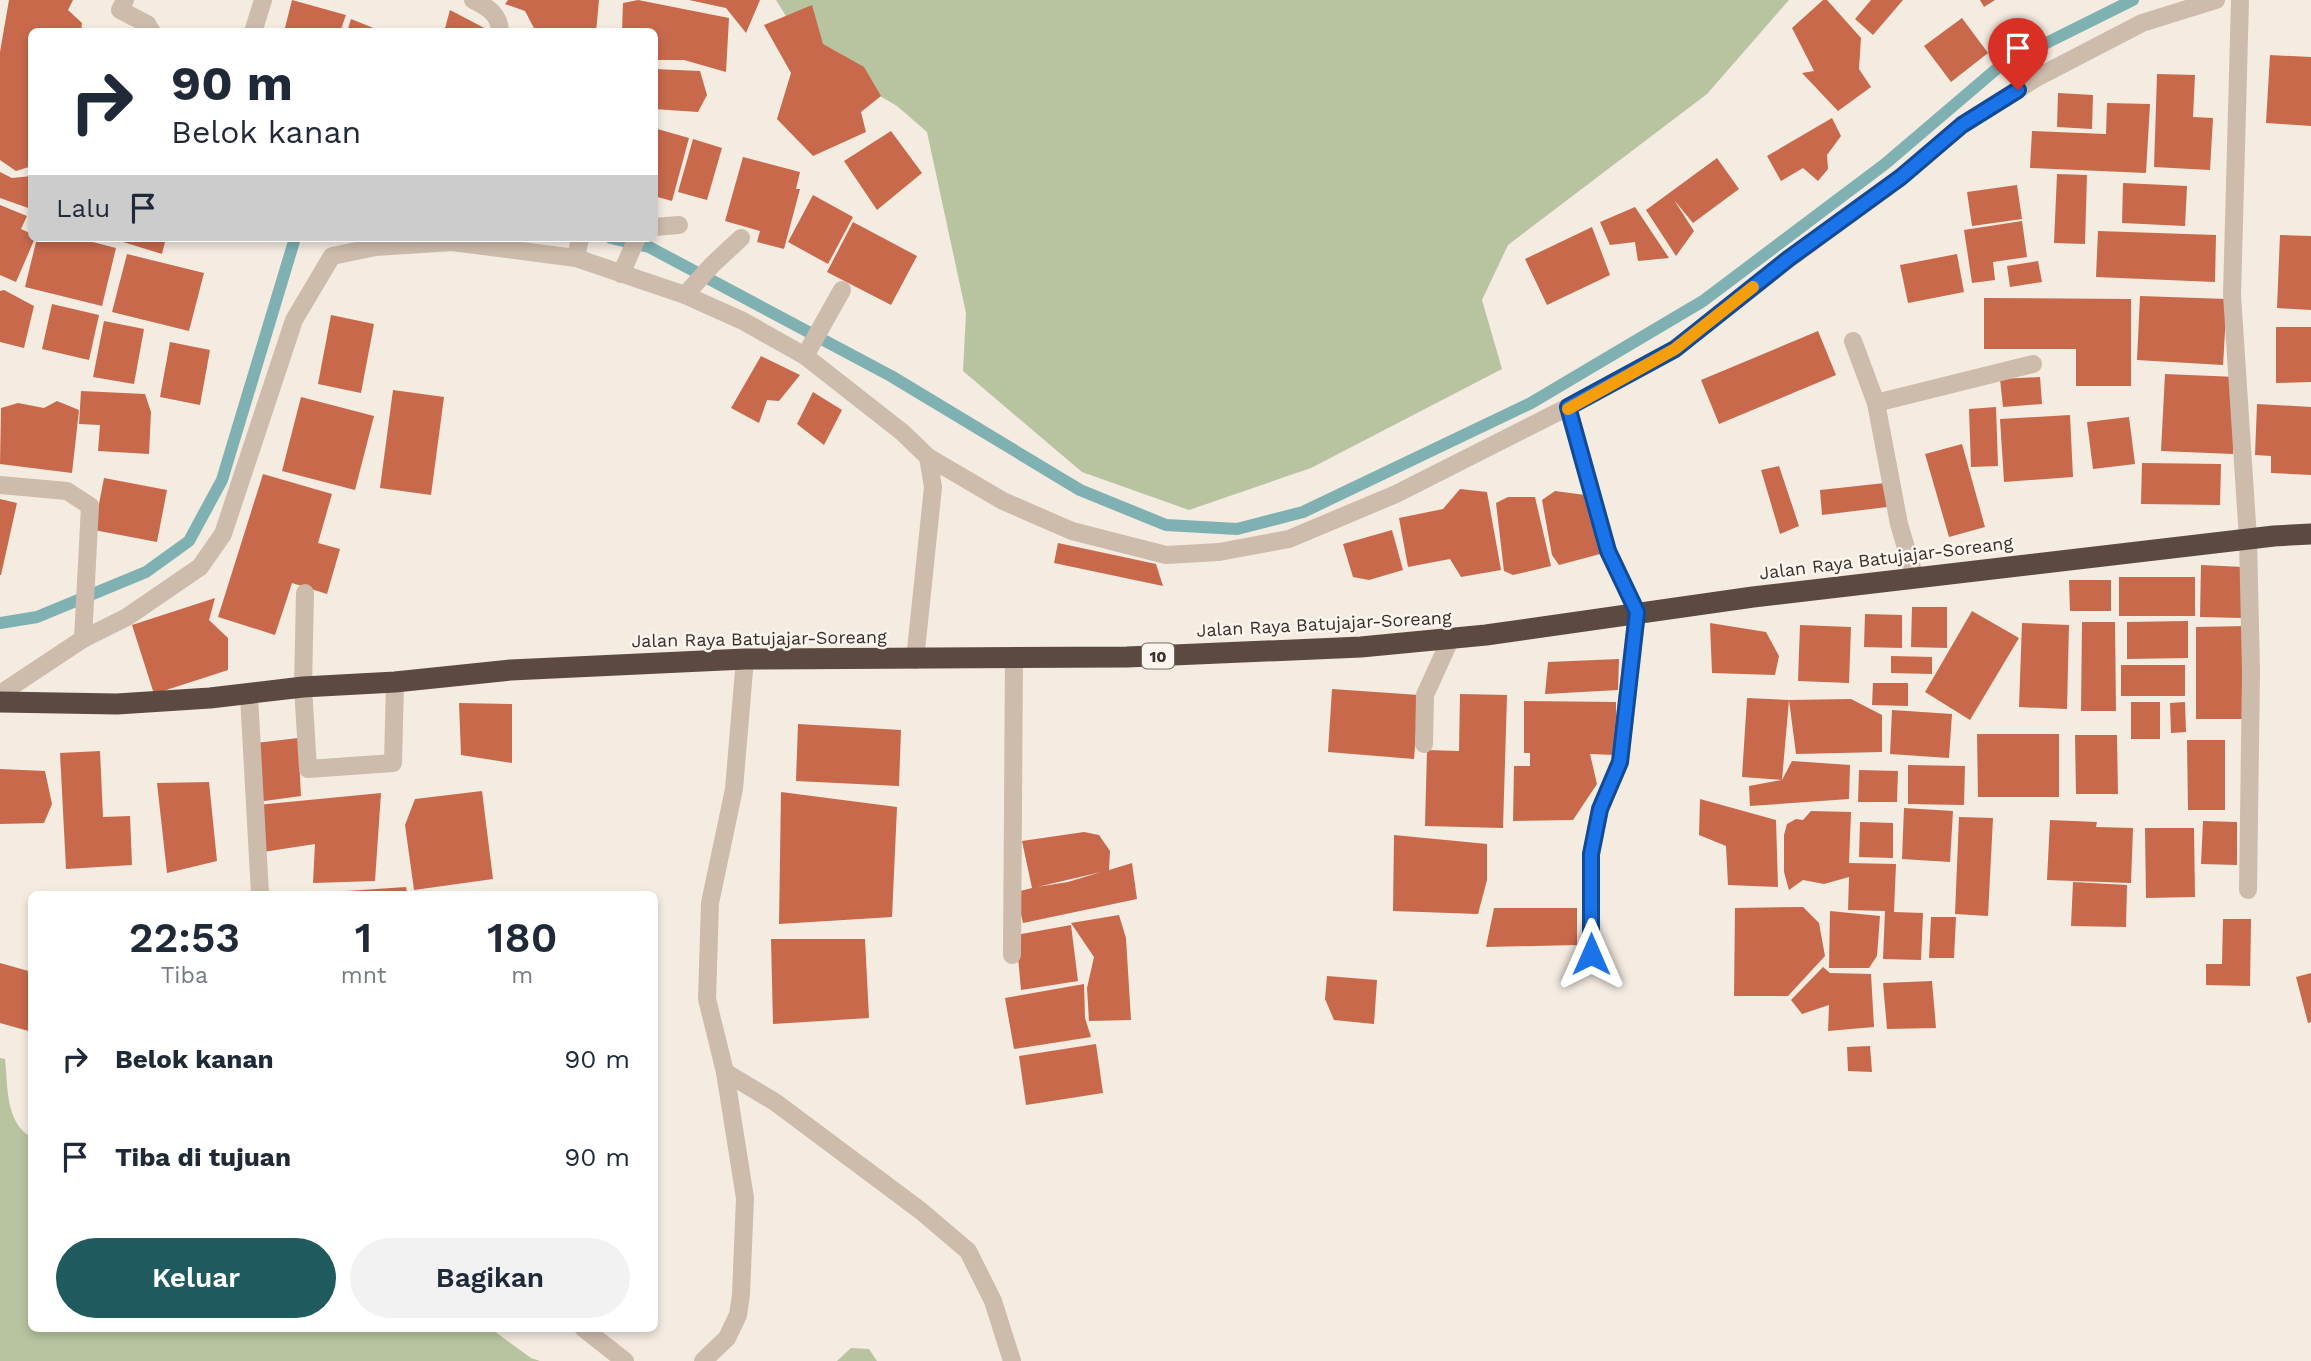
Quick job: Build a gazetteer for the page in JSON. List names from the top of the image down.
{
  "streets": {
    "highway": ["Jalan Raya Batujajar-Soreang", "10"]
  },
  "page": {
    "turn": ["90 m", "Belok kanan"],
    "then": "Lalu",
    "eta": [
      "22:53",
      "Tiba",
      "1",
      "mnt",
      "180",
      "m"
    ],
    "list": [
      {
        "name": "Belok kanan",
        "value": "90 m"
      },
      {
        "name": "Tiba di tujuan",
        "value": "90 m"
      }
    ],
    "buttons": ["Keluar", "Bagikan"]
  }
}
